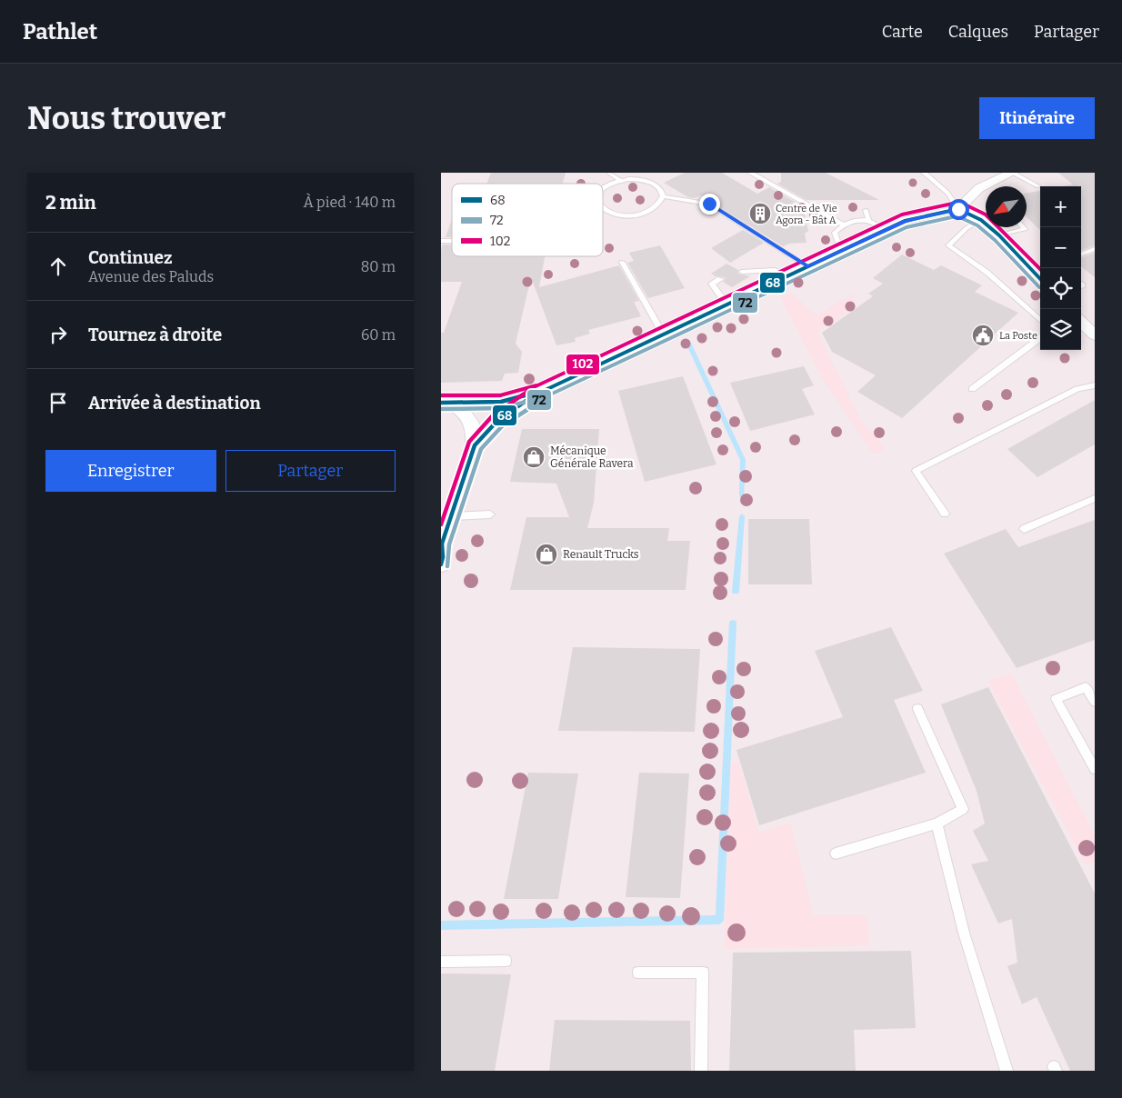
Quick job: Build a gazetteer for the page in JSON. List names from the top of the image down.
{
  "places": {
    "building": ["Centre de Vie Agora - Bât A"],
    "public building": ["La Poste"],
    "shop": ["Mécanique Générale Ravera", "Renault Trucks"]
  },
  "lines": ["transit line 102", "transit line 68", "transit line 72"],
  "legend": ["68", "72", "102"],
  "north": "bottom left",
  "page": {
    "header": "Pathlet",
    "nav": ["Carte", "Calques", "Partager"],
    "buttons": [
      "Itinéraire",
      ["Enregistrer", "Partager"]
    ],
    "title": "Nous trouver",
    "heading": ["2 min", "À pied · 140 m"],
    "map_buttons": ["+", "−"],
    "list": [
      ["Continuez", "Avenue des Paluds", "80 m"],
      ["Tournez à droite", "60 m"],
      "Arrivée à destination"
    ]
  }
}
